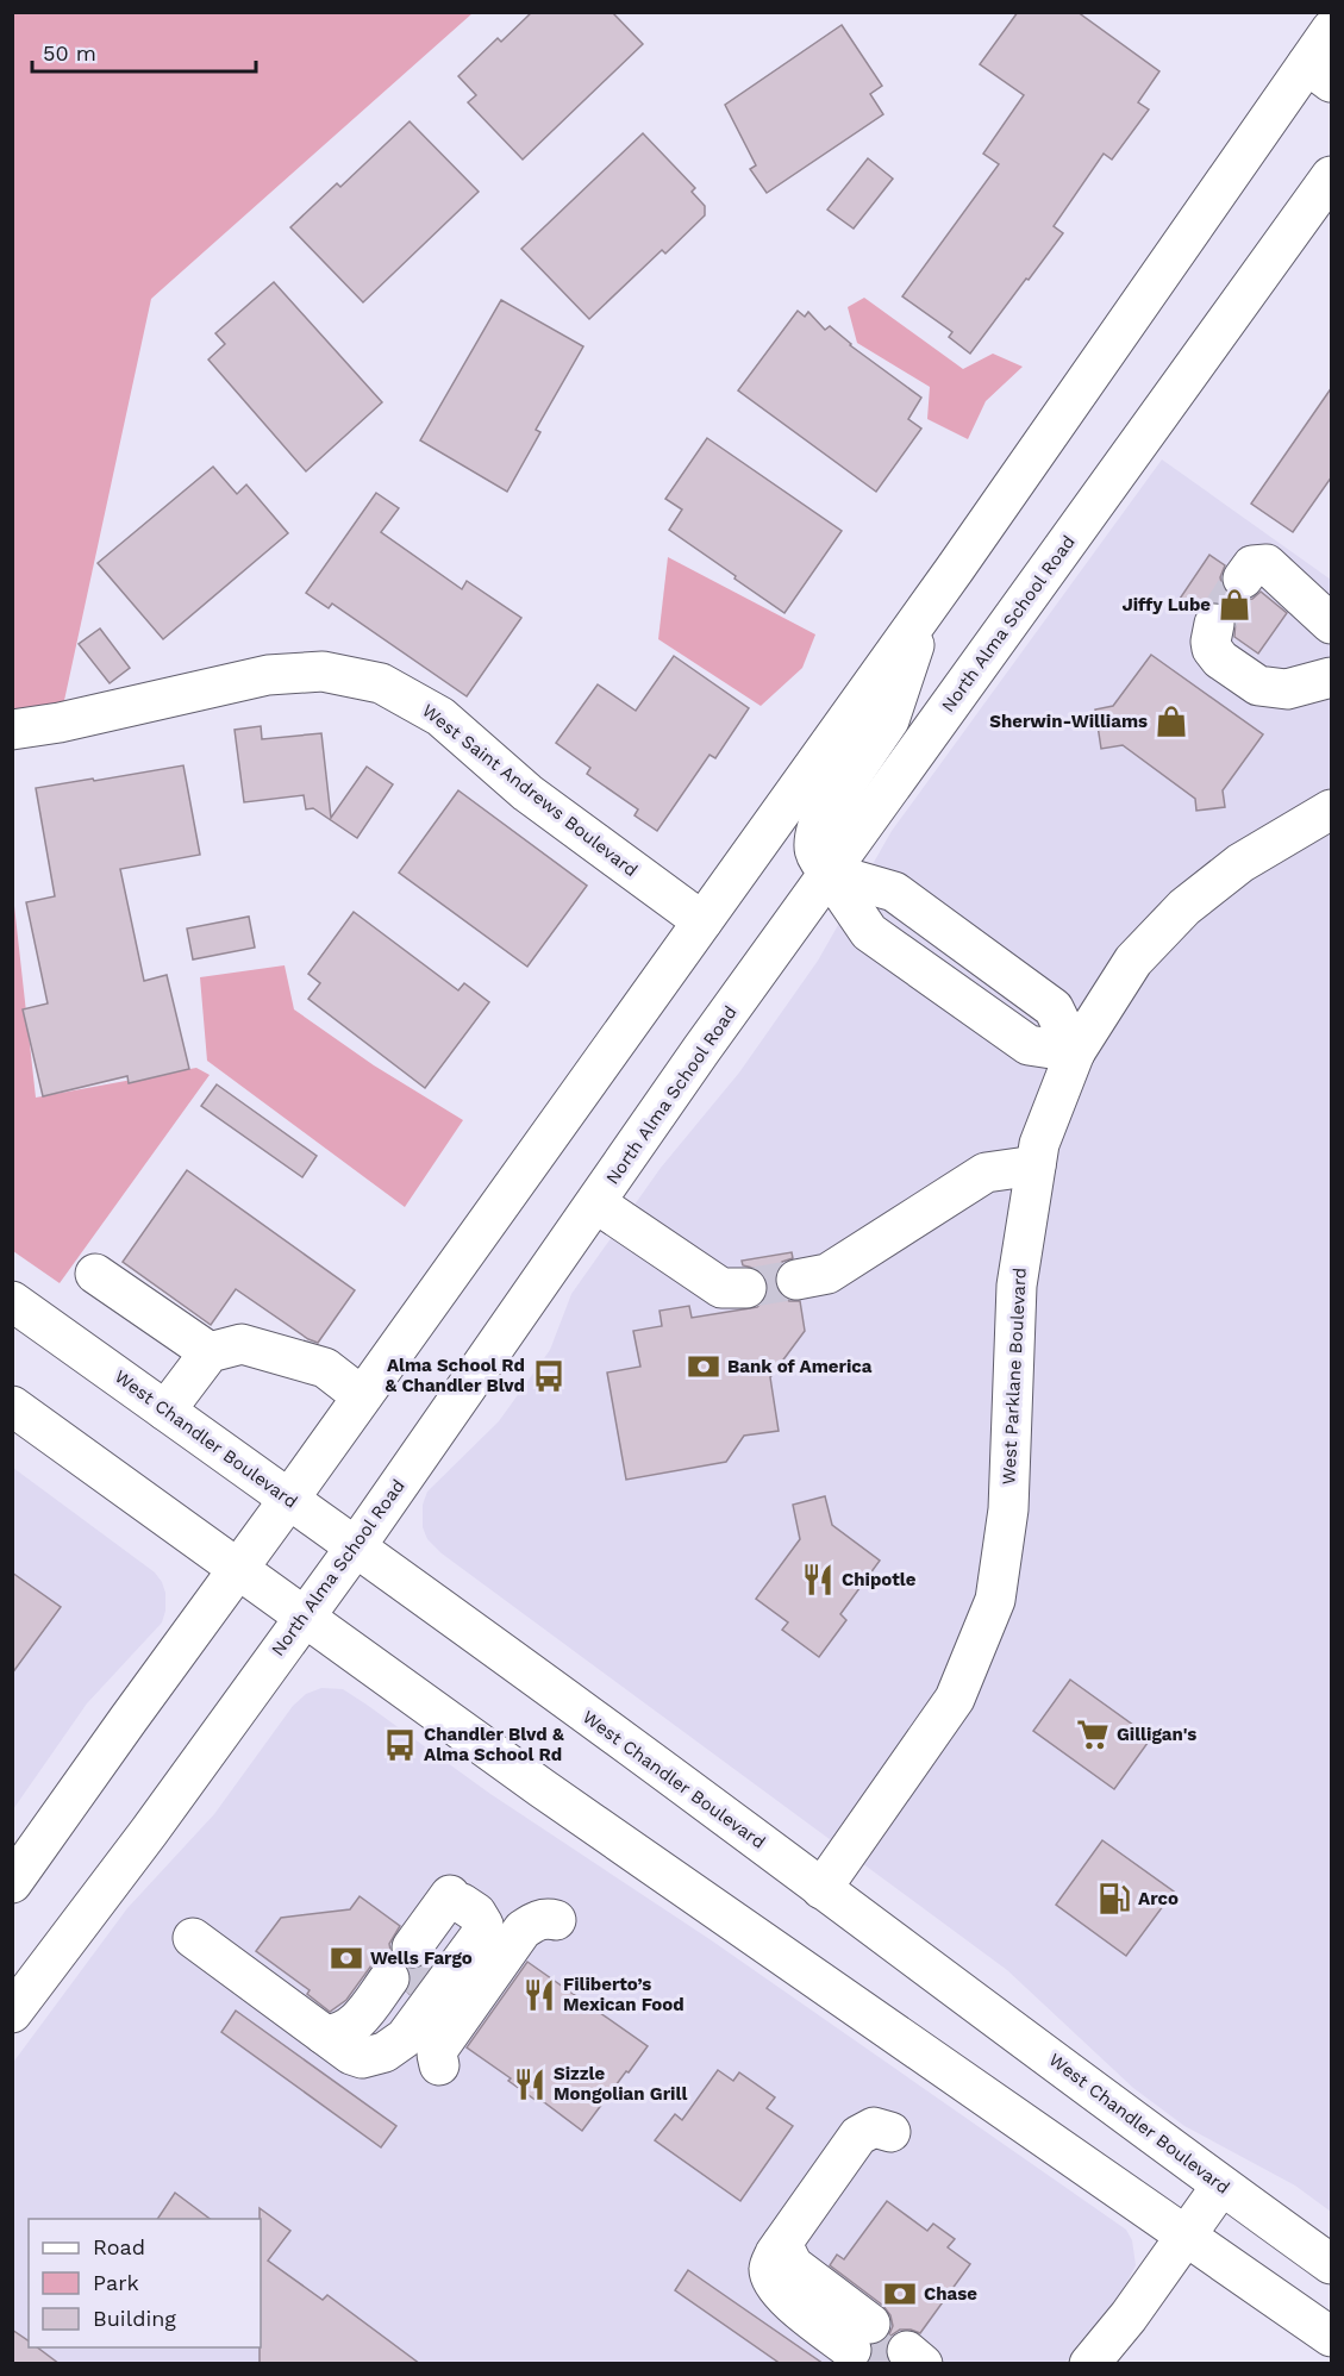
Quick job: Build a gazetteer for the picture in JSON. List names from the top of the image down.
{
  "streets": {
    "main road": [
      "North Alma School Road",
      "West Saint Andrews Boulevard",
      "West Parklane Boulevard",
      "West Chandler Boulevard"
    ]
  },
  "crossings": [
    ["North Alma School Road", "West Chandler Boulevard"],
    ["West Parklane Boulevard", "West Chandler Boulevard"]
  ],
  "places": {
    "shop": ["Jiffy Lube", "Sherwin-Williams"],
    "bank": ["Bank of America", "Wells Fargo", "Chase"],
    "bus stop": ["Alma School Rd & Chandler Blvd", "Chandler Blvd & Alma School Rd"],
    "restaurant": ["Chipotle", "Filiberto’s Mexican Food", "Sizzle Mongolian Grill"],
    "supermarket": ["Gilligan's"],
    "fuel station": ["Arco"]
  },
  "legend": ["Road", "Park", "Building"],
  "scale_bar": "50 m"
}
